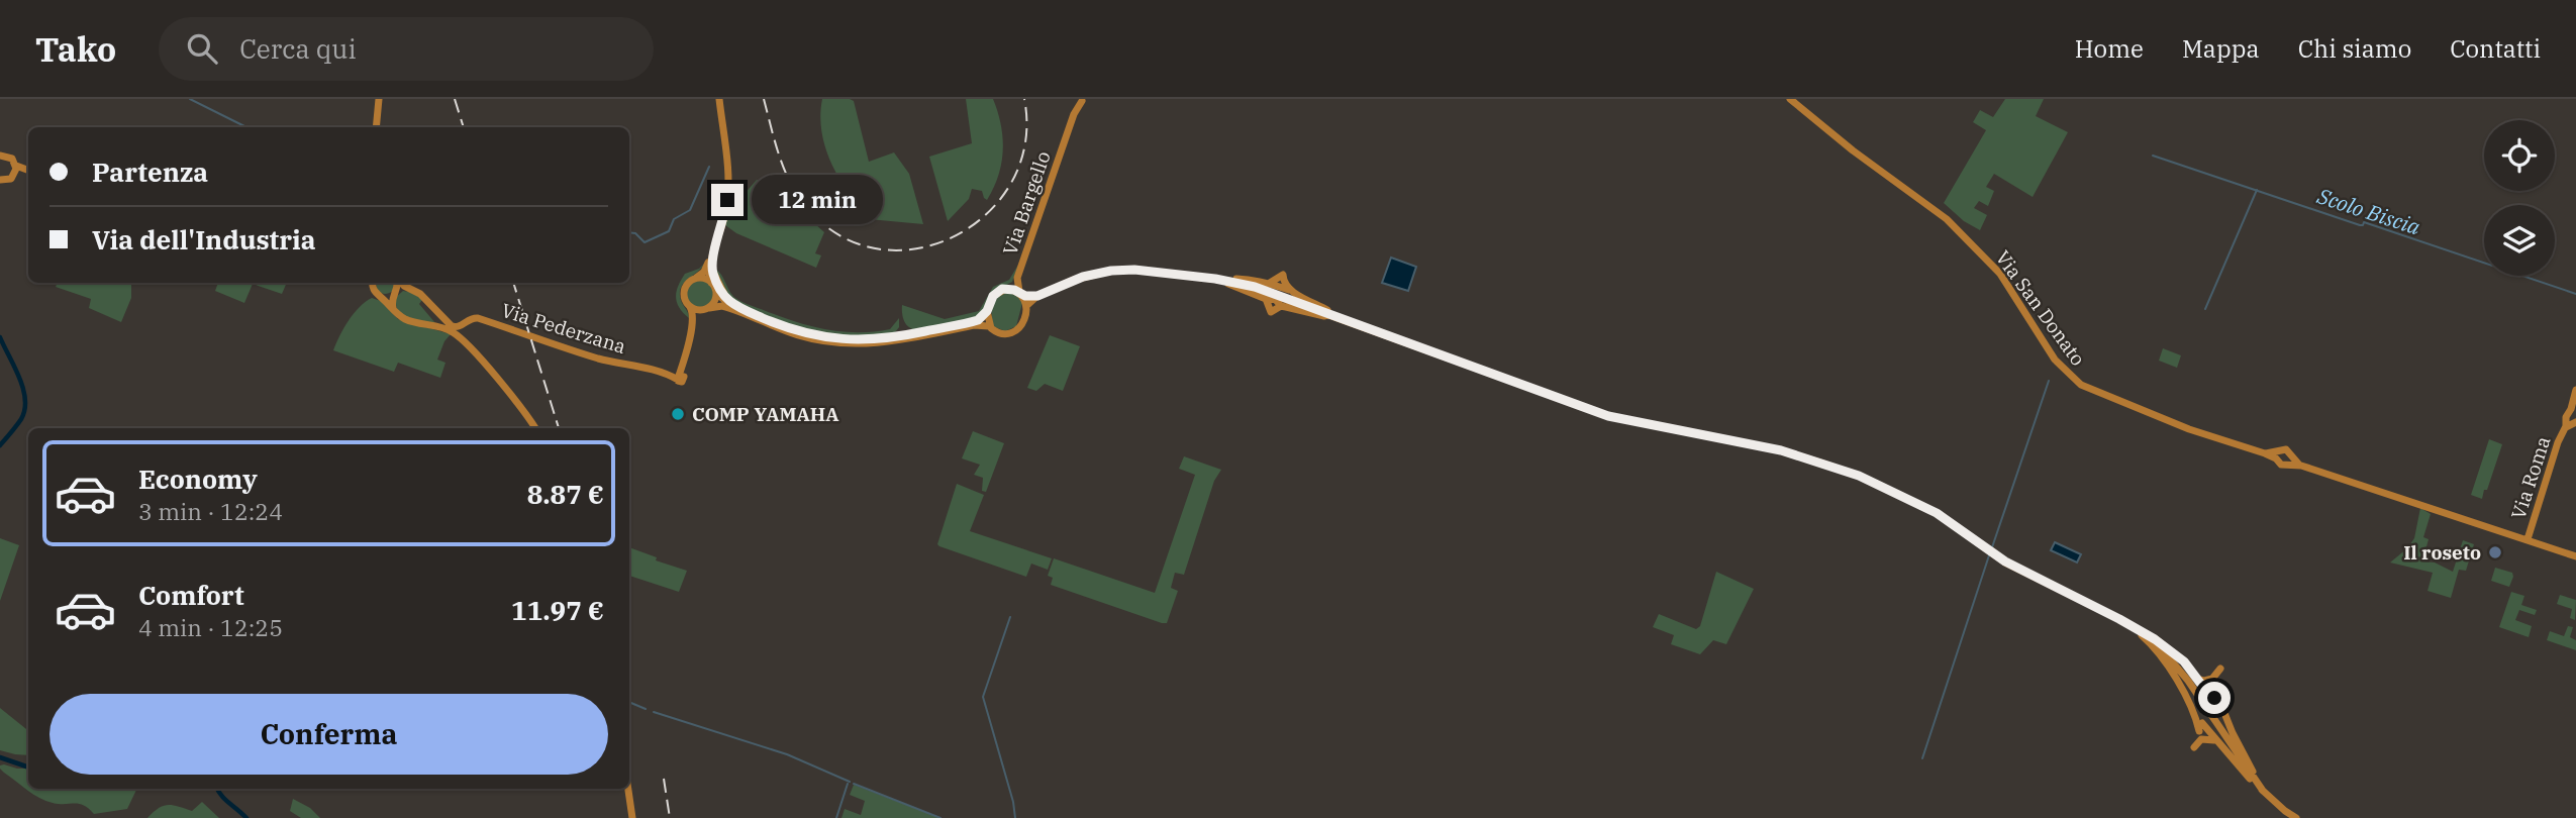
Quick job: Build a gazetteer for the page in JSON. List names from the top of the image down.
{
  "streets": {
    "main road": [
      "Via Bargello",
      "Via San Donato",
      "Via Pederzana",
      "Via Roma"
    ]
  },
  "water": ["Scolo Biscia"],
  "places": ["COMP YAMAHA", "Il roseto"],
  "page": {
    "header": "Tako",
    "search": "Cerca qui",
    "nav": [
      "Home",
      "Mappa",
      "Chi siamo",
      "Contatti"
    ],
    "banner": ["Partenza", "Via dell'Industria"],
    "bubble": "12 min",
    "list": [
      {
        "name": "Economy",
        "note": "3 min · 12:24",
        "value": "8.87 €"
      },
      {
        "name": "Comfort",
        "note": "4 min · 12:25",
        "value": "11.97 €"
      }
    ],
    "buttons": "Conferma"
  }
}
